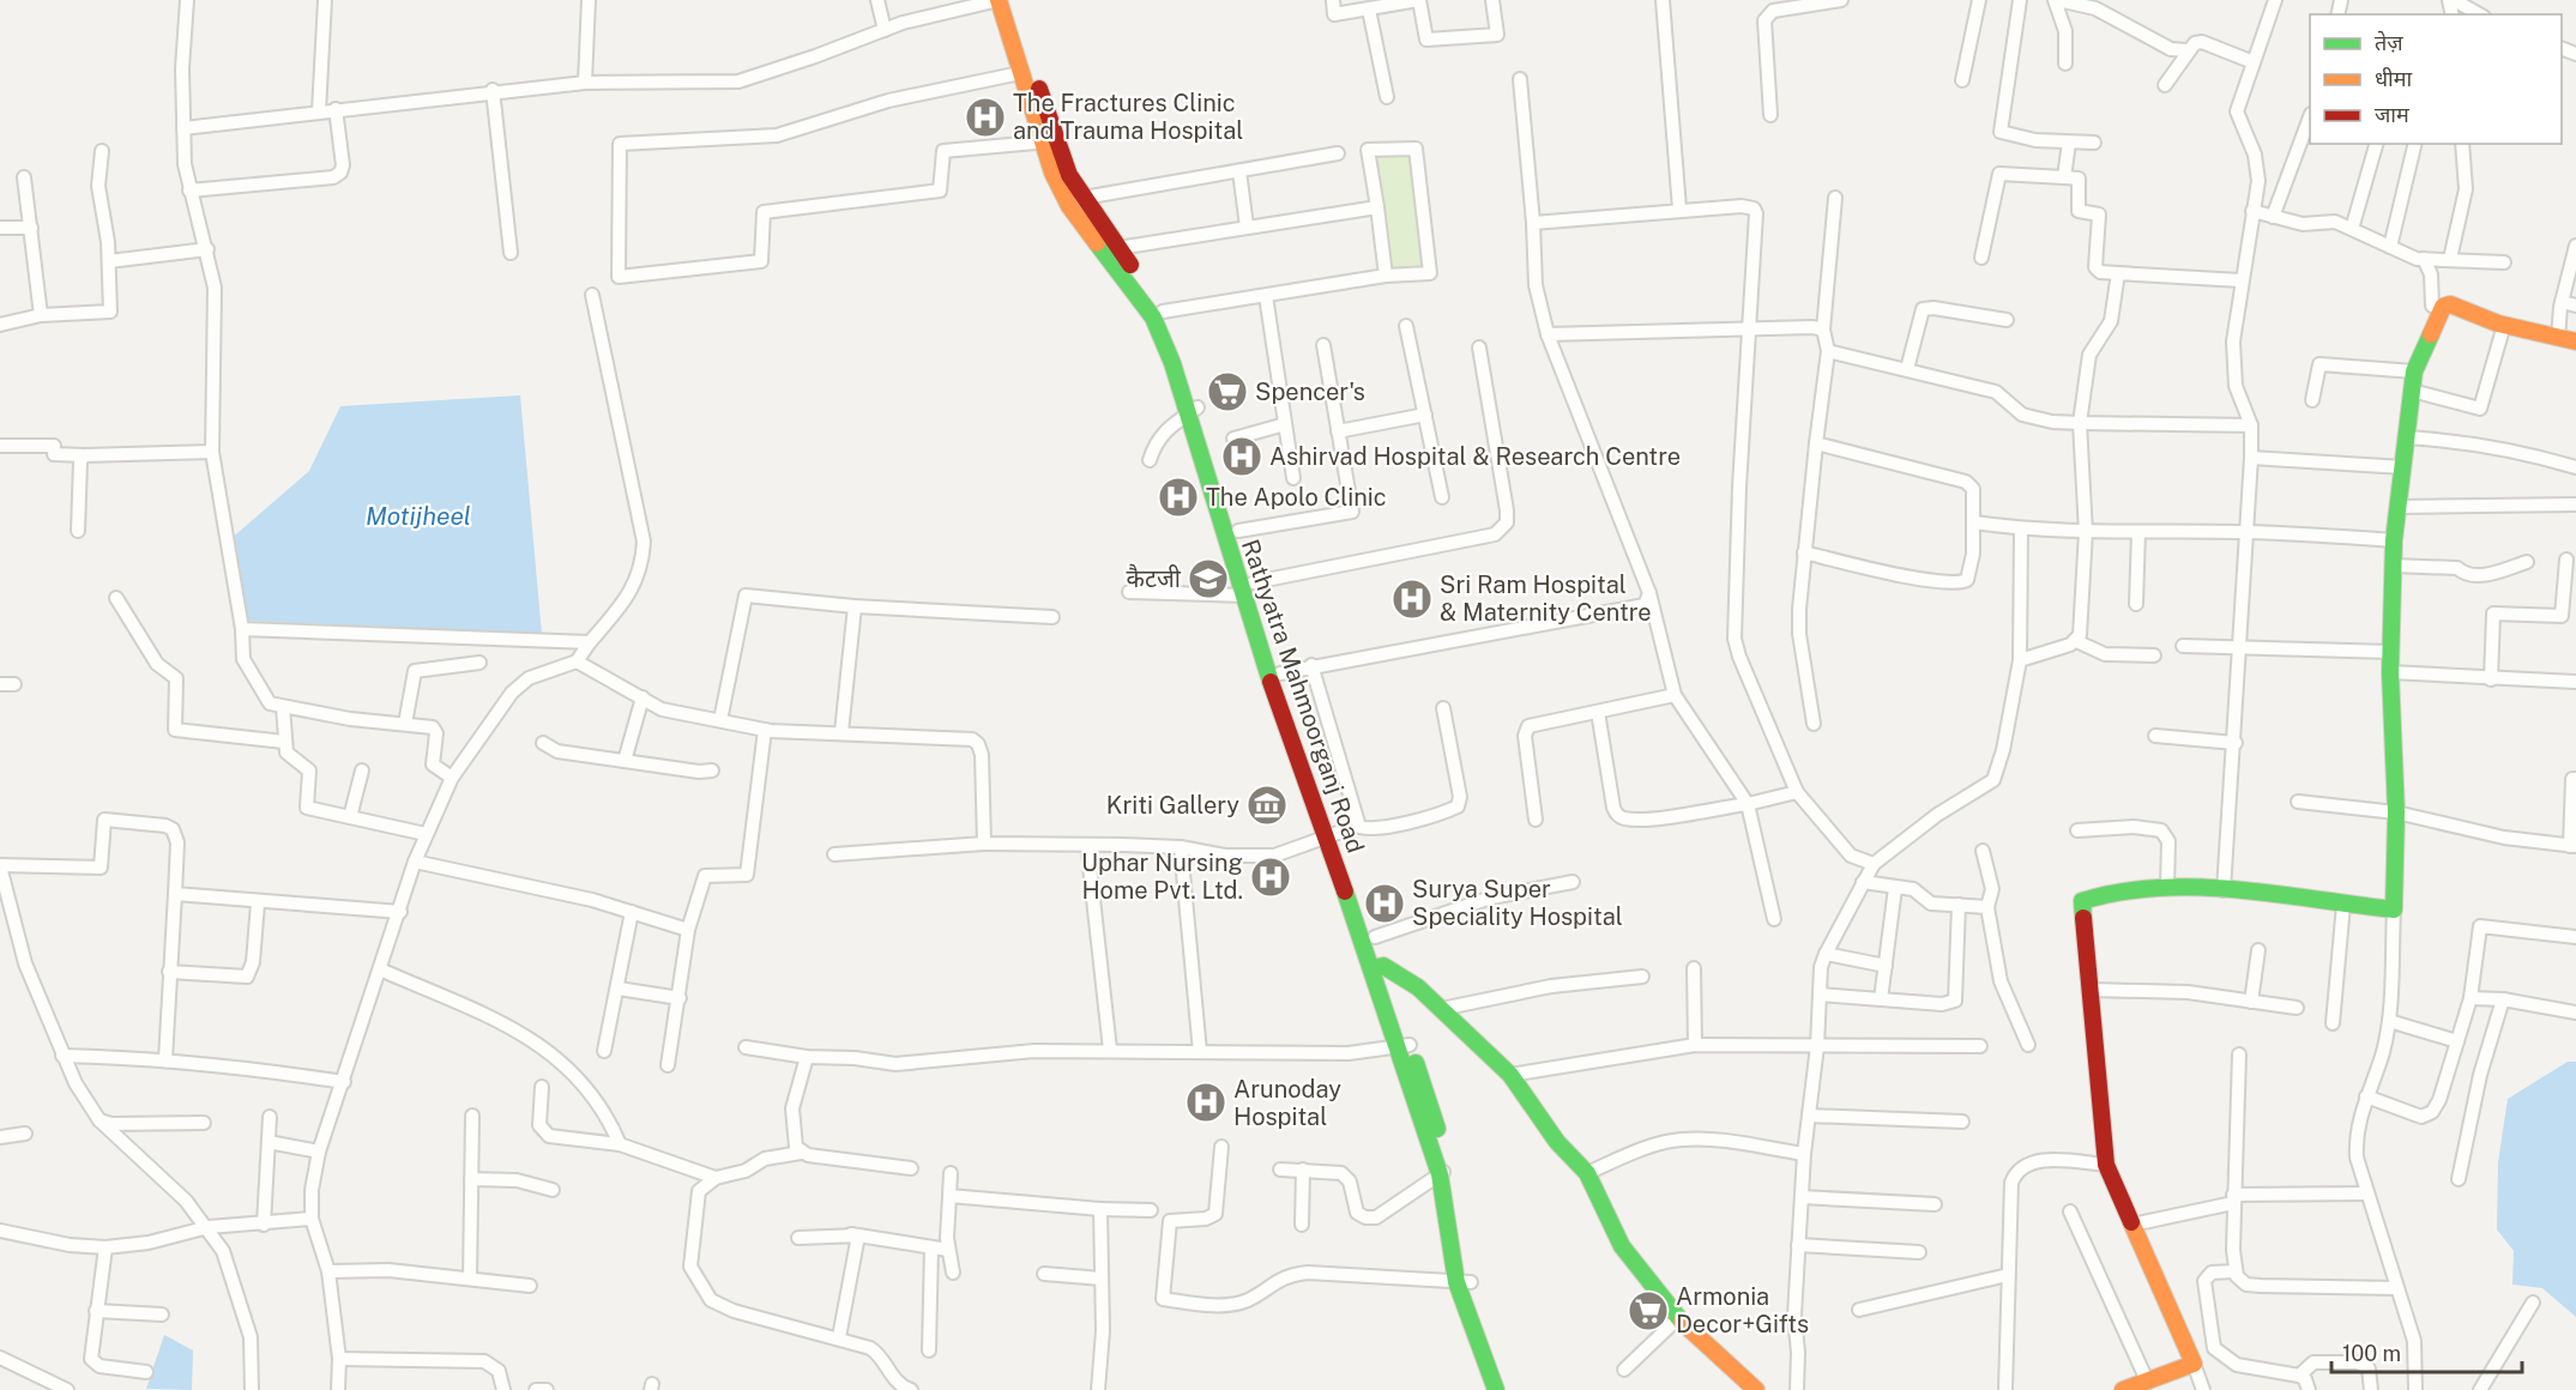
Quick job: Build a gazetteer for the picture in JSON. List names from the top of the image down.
{
  "streets": {
    "main road": ["Rathyatra Mahmoorganj Road"]
  },
  "water": ["Motijheel"],
  "places": {
    "hospital": [
      "The Fractures Clinic and Trauma Hospital",
      "Ashirvad Hospital & Research Centre",
      "The Apolo Clinic",
      "Sri Ram Hospital & Maternity Centre",
      "Uphar Nursing Home Pvt. Ltd.",
      "Surya Super Speciality Hospital",
      "Arunoday Hospital"
    ],
    "supermarket": ["Spencer's", "Armonia Decor+Gifts"],
    "school or university": ["कैटजी"],
    "museum": ["Kriti Gallery"]
  },
  "legend": ["तेज़", "धीमा", "जाम"],
  "scale_bar": "100 m"
}
